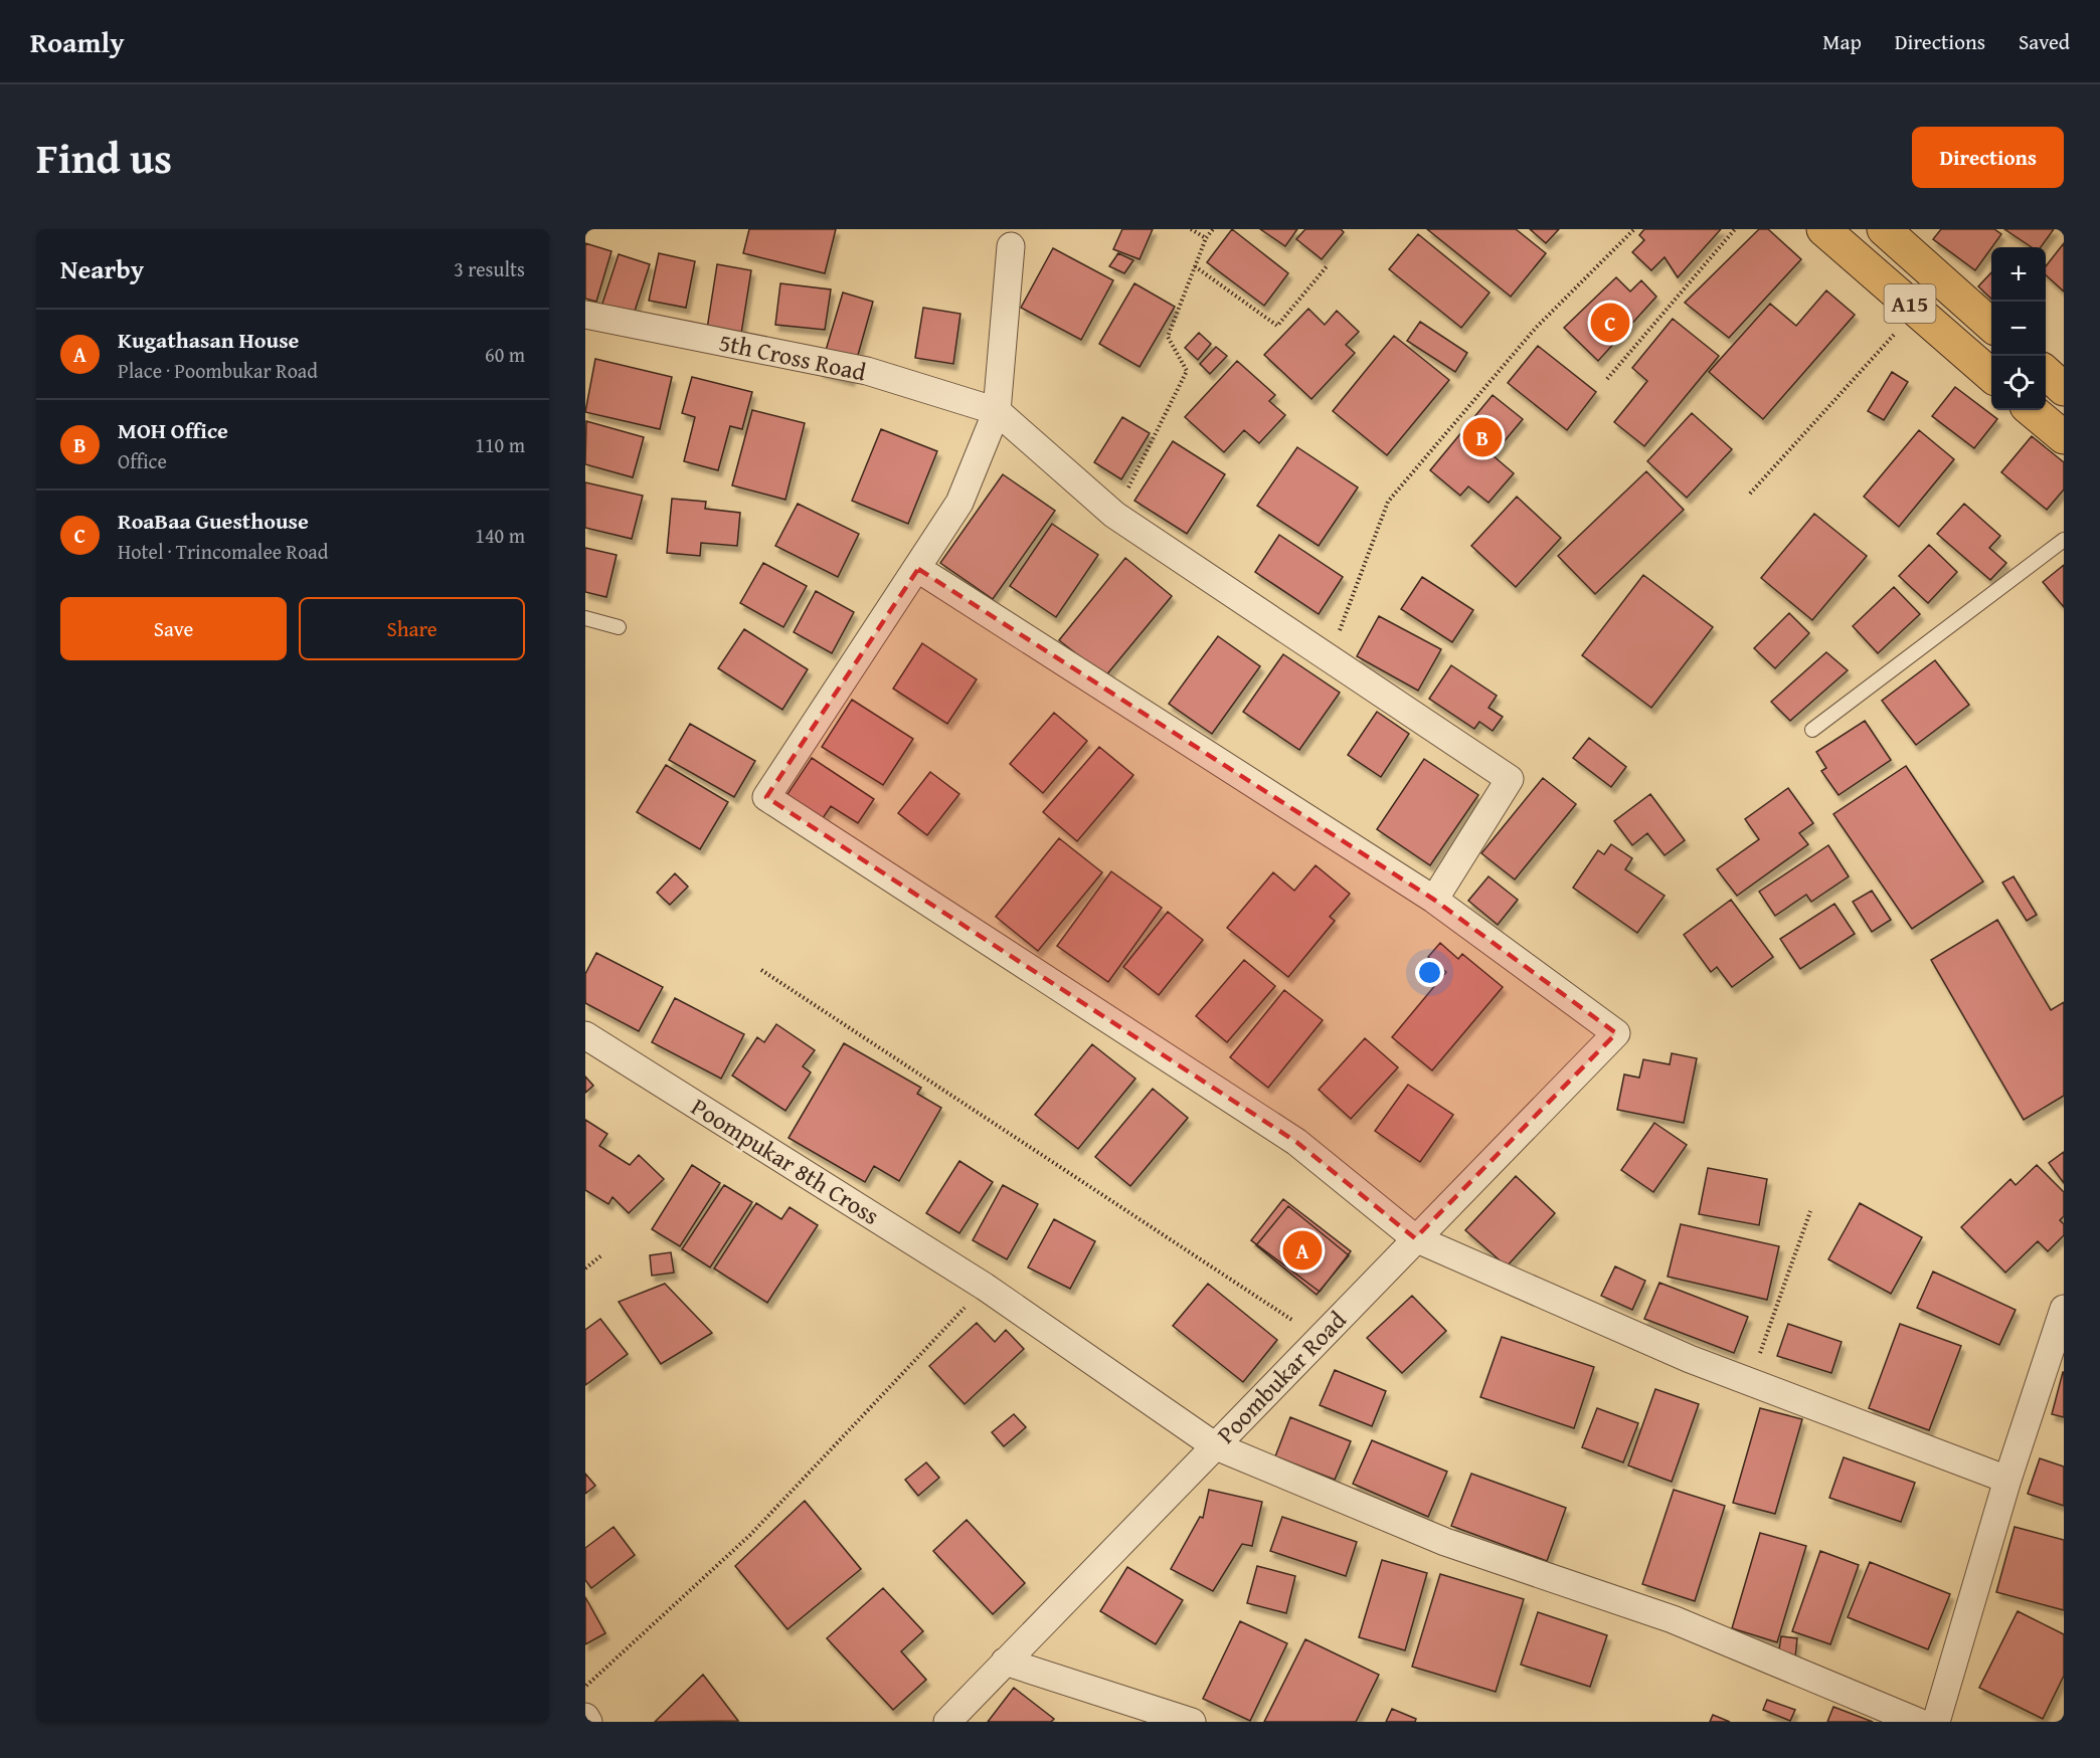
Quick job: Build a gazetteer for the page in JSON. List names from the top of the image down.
{
  "streets": {
    "highway": ["A15"],
    "street": ["5th Cross Road", "Poompukar 8th Cross", "Poombukar Road"]
  },
  "crossings": [
    ["Poompukar 8th Cross", "Poombukar Road"]
  ],
  "page": {
    "header": "Roamly",
    "nav": ["Map", "Directions", "Saved"],
    "title": "Find us",
    "buttons": [
      "Directions",
      ["Save", "Share"]
    ],
    "heading": ["Nearby", "3 results"],
    "map_buttons": ["+", "−"],
    "pins": ["C", "B", "A"],
    "list": [
      {
        "mark": "A",
        "name": "Kugathasan House",
        "note": "Place · Poombukar Road",
        "value": "60 m"
      },
      {
        "mark": "B",
        "name": "MOH Office",
        "note": "Office",
        "value": "110 m"
      },
      {
        "mark": "C",
        "name": "RoaBaa Guesthouse",
        "note": "Hotel · Trincomalee Road",
        "value": "140 m"
      }
    ]
  }
}
